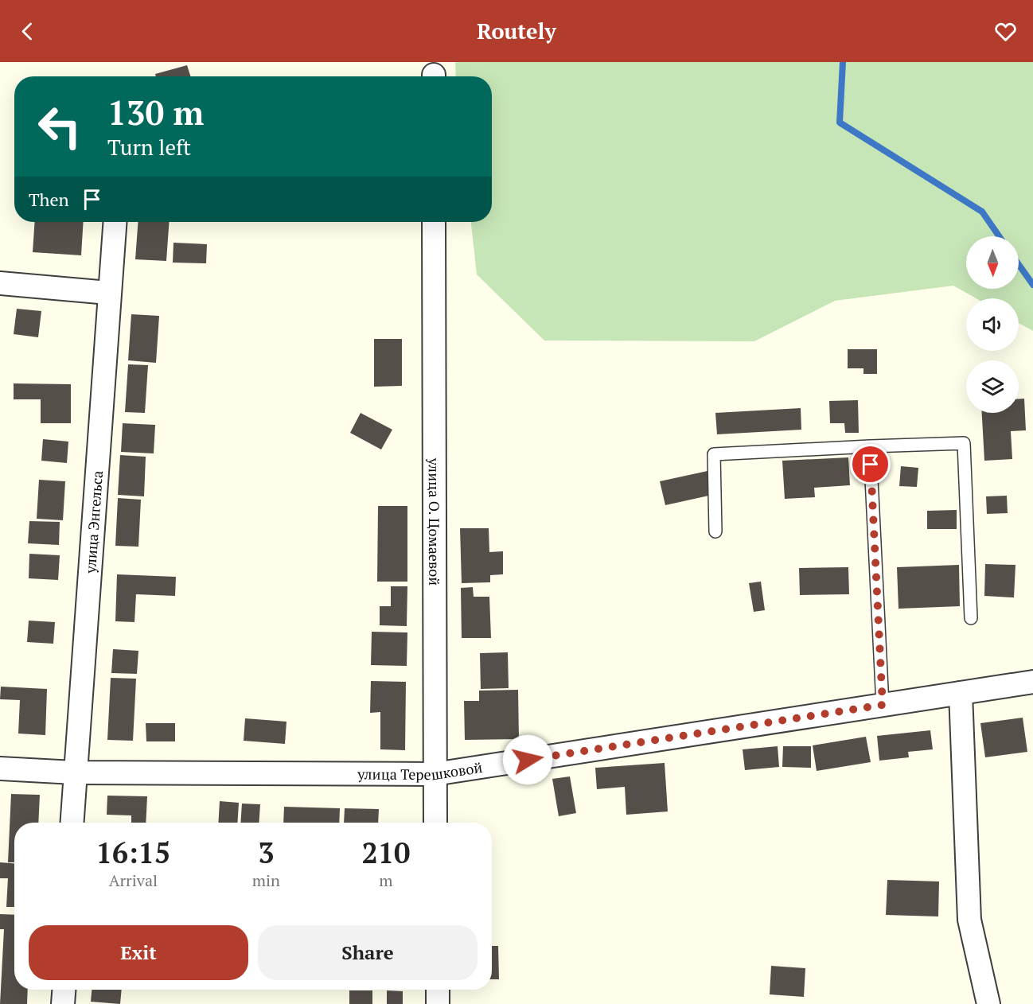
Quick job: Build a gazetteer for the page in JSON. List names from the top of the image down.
{
  "streets": {
    "street": ["улица Энгельса", "улица О. Цомаевой", "улица Терешковой"]
  },
  "crossings": [
    ["улица Энгельса", "улица Терешковой"],
    ["улица О. Цомаевой", "улица Терешковой"]
  ],
  "north": "bottom",
  "page": {
    "header": "Routely",
    "turn": ["130 m", "Turn left"],
    "then": "Then",
    "eta": [
      "16:15",
      "Arrival",
      "3",
      "min",
      "210",
      "m"
    ],
    "buttons": ["Exit", "Share"]
  }
}
